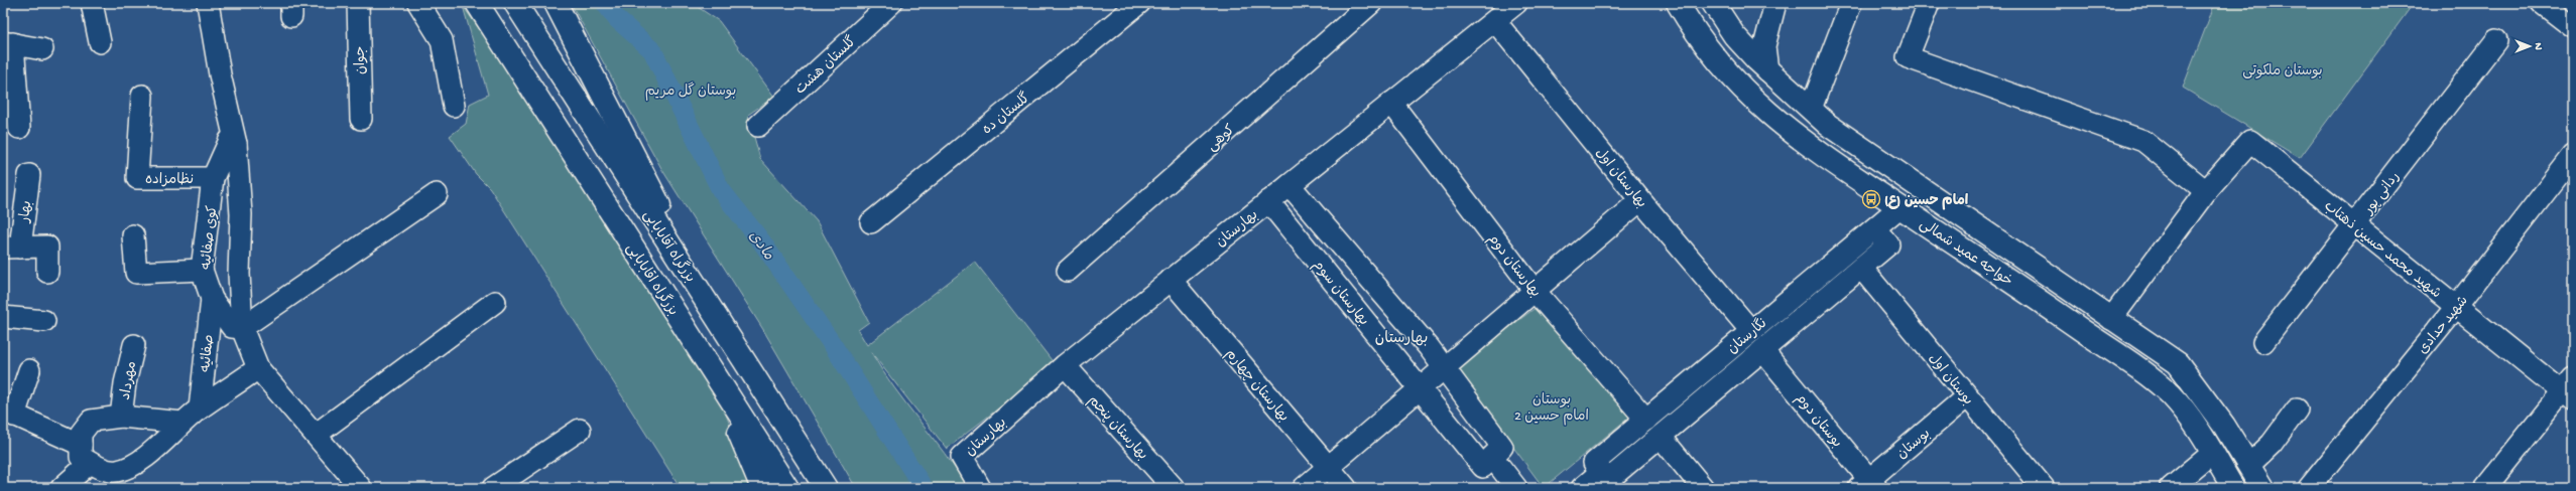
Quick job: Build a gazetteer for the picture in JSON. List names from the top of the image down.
{
  "streets": {
    "main road": ["بزرگراه آقابابایی", "خواجه عمید شمالی", "بزرگراه اقابابایی"],
    "street": [
      "جوان",
      "گلستان هشت",
      "گلستان ده",
      "کوهی",
      "بهارستان اول",
      "نظامزاده",
      "ردانی پور",
      "بهار",
      "بهارستان",
      "کوی صفائیه",
      "شهید محمد حسین ذهتاب",
      "بهارستان دوم",
      "بهارستان سوم",
      "شهید حدادی",
      "نگارستان",
      "صفائیه",
      "بوستان اول",
      "مهرداد",
      "بهارستان چهارم",
      "بوستان دوم",
      "بهارستان پنجم",
      "بوستان"
    ]
  },
  "crossings": [
    ["بهارستان اول", "بهارستان"],
    ["بهارستان اول", "نگارستان"],
    ["نظامزاده", "کوی صفائیه"],
    ["ردانی پور", "شهید محمد حسین ذهتاب"],
    ["بهارستان", "بهارستان دوم"],
    ["بهارستان", "بهارستان سوم"],
    ["بهارستان", "بهارستان چهارم"],
    ["بهارستان", "بهارستان پنجم"],
    ["کوی صفائیه", "صفائیه"],
    ["شهید محمد حسین ذهتاب", "شهید حدادی"],
    ["خواجه عمید شمالی", "نگارستان"],
    ["بهارستان دوم", "نگارستان"],
    ["بوستان اول", "بوستان"],
    ["بوستان دوم", "بوستان"]
  ],
  "districts": ["بهارستان"],
  "water": ["مادی"],
  "parks": ["بوستان ملکوتی", "بوستان گل مریم", "بوستان امام حسین 2"],
  "places": {
    "bus stop": ["امام حسین (ع)"]
  },
  "north": "right"
}
